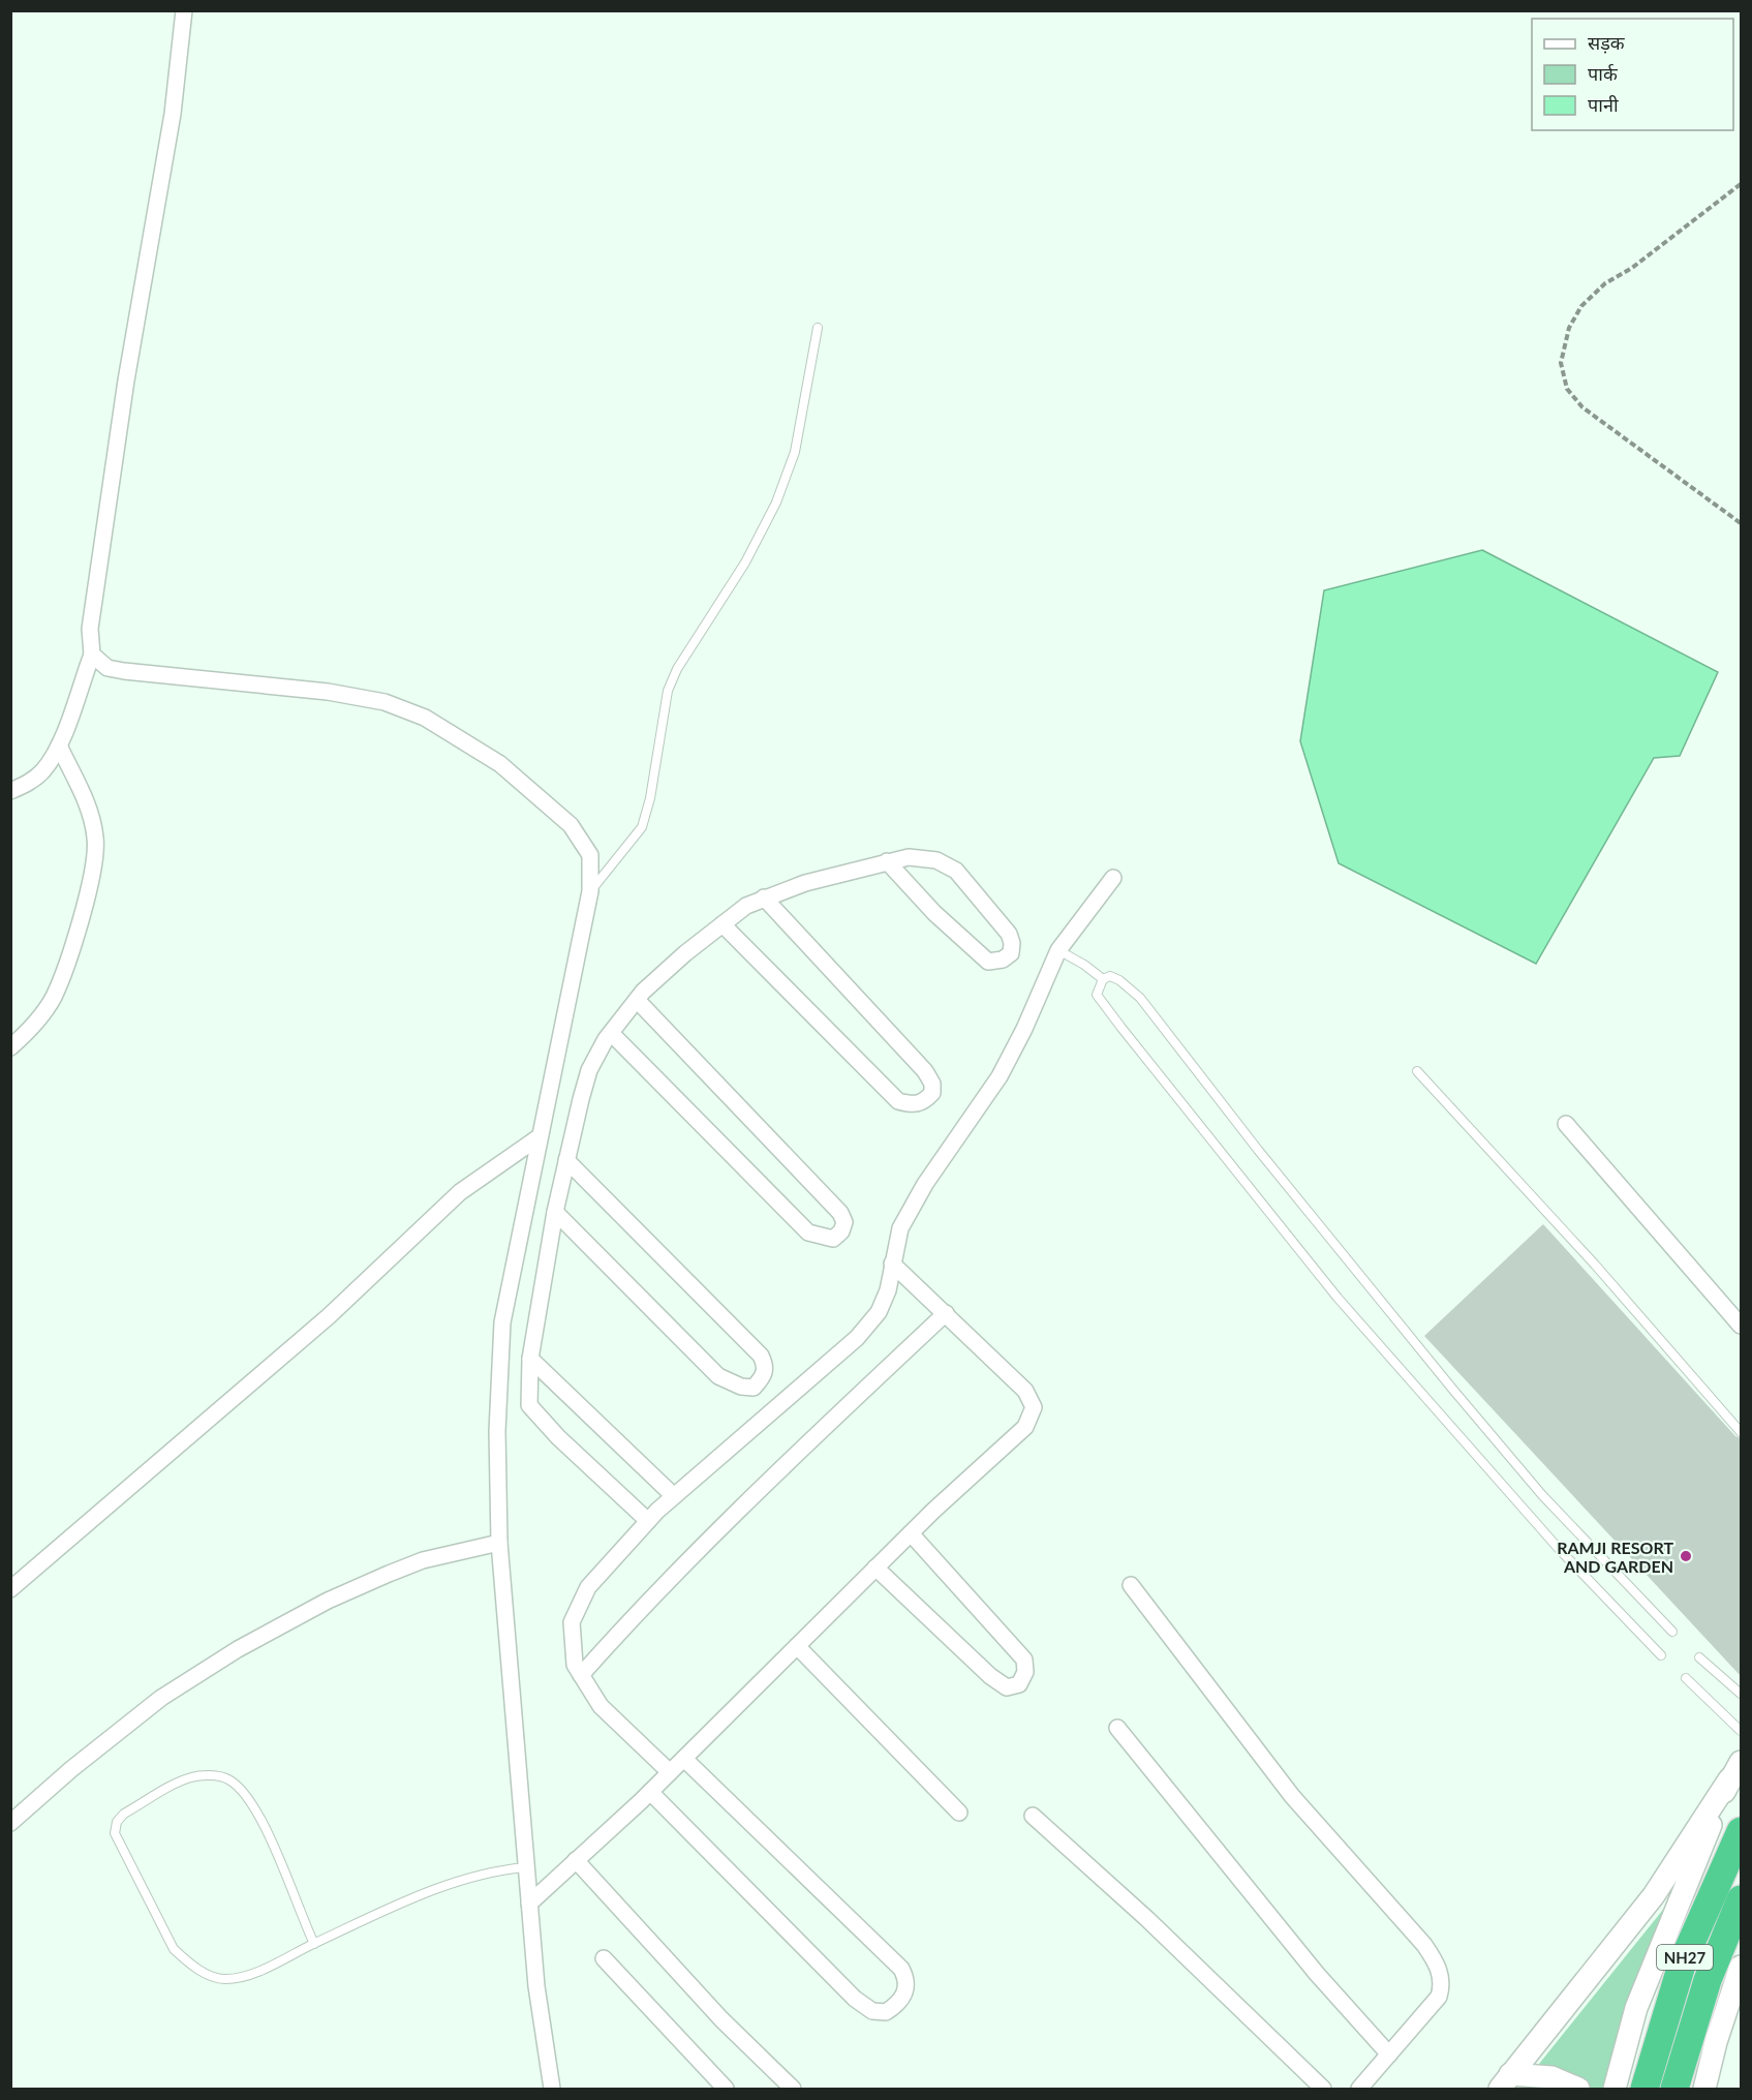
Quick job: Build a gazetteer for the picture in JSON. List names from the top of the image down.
{
  "streets": {
    "highway": ["NH27"]
  },
  "places": ["RAMJI RESORT AND GARDEN"],
  "legend": ["सड़क", "पार्क", "पानी"]
}
